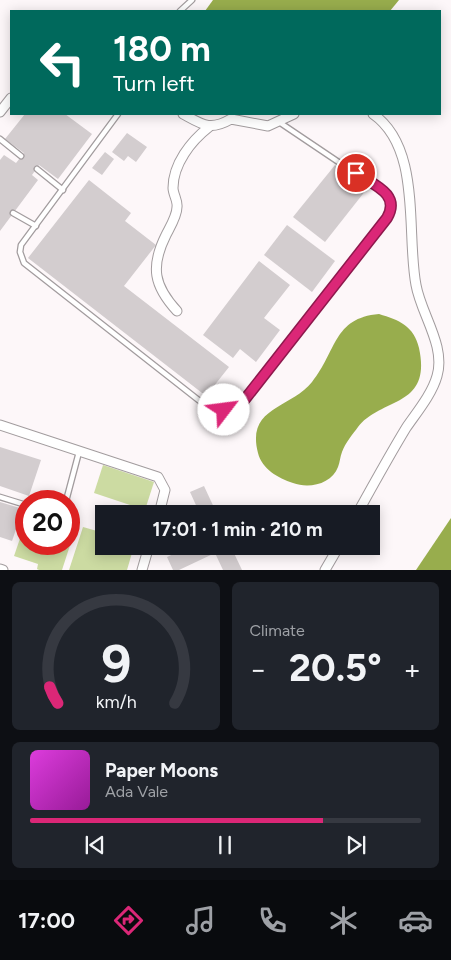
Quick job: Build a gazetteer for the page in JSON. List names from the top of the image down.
{
  "page": {
    "turn": ["180 m", "Turn left"],
    "limit": "20",
    "trip": "17:01 · 1 min · 210 m",
    "tile": "Climate",
    "heat": ["−", "20.5°", "+"],
    "song": ["Paper Moons", "Ada Vale"],
    "tabs": "17:00",
    "gauge": ["9", "km/h"]
  }
}
